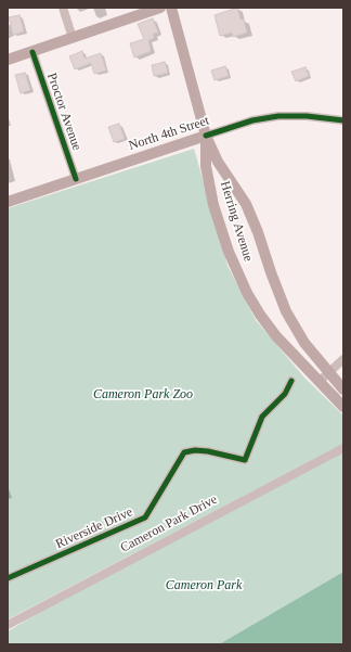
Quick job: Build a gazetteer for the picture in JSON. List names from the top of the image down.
{
  "streets": {
    "main road": ["North 4th Street", "Herring Avenue"],
    "street": ["Proctor Avenue", "Cameron Park Drive", "Riverside Drive"]
  },
  "crossings": [
    ["Proctor Avenue", "North 4th Street"],
    ["North 4th Street", "Herring Avenue"]
  ],
  "parks": ["Cameron Park Zoo", "Cameron Park"]
}
